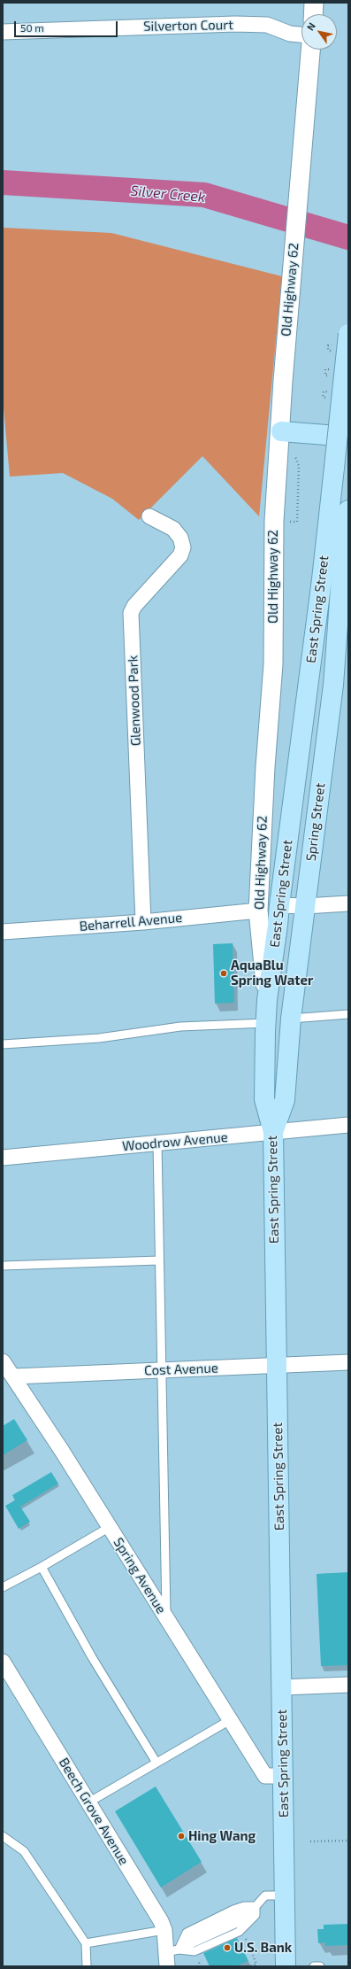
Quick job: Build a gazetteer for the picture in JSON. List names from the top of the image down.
{
  "streets": {
    "main road": ["East Spring Street", "Spring Street"],
    "street": [
      "Silverton Court",
      "Old Highway 62",
      "Glenwood Park",
      "Beharrell Avenue",
      "Woodrow Avenue",
      "Cost Avenue",
      "Spring Avenue",
      "Beech Grove Avenue"
    ]
  },
  "crossings": [
    ["Old Highway 62", "East Spring Street"],
    ["Old Highway 62", "Beharrell Avenue"],
    ["East Spring Street", "Spring Street"],
    ["East Spring Street", "Woodrow Avenue"],
    ["East Spring Street", "Cost Avenue"],
    ["East Spring Street", "Spring Avenue"],
    ["Glenwood Park", "Beharrell Avenue"],
    ["Spring Street", "Woodrow Avenue"],
    ["Cost Avenue", "Spring Avenue"]
  ],
  "water": ["Silver Creek"],
  "places": ["AquaBlu Spring Water", "Hing Wang", "U.S. Bank"],
  "scale_bar": "50 m",
  "north": "top left"
}
